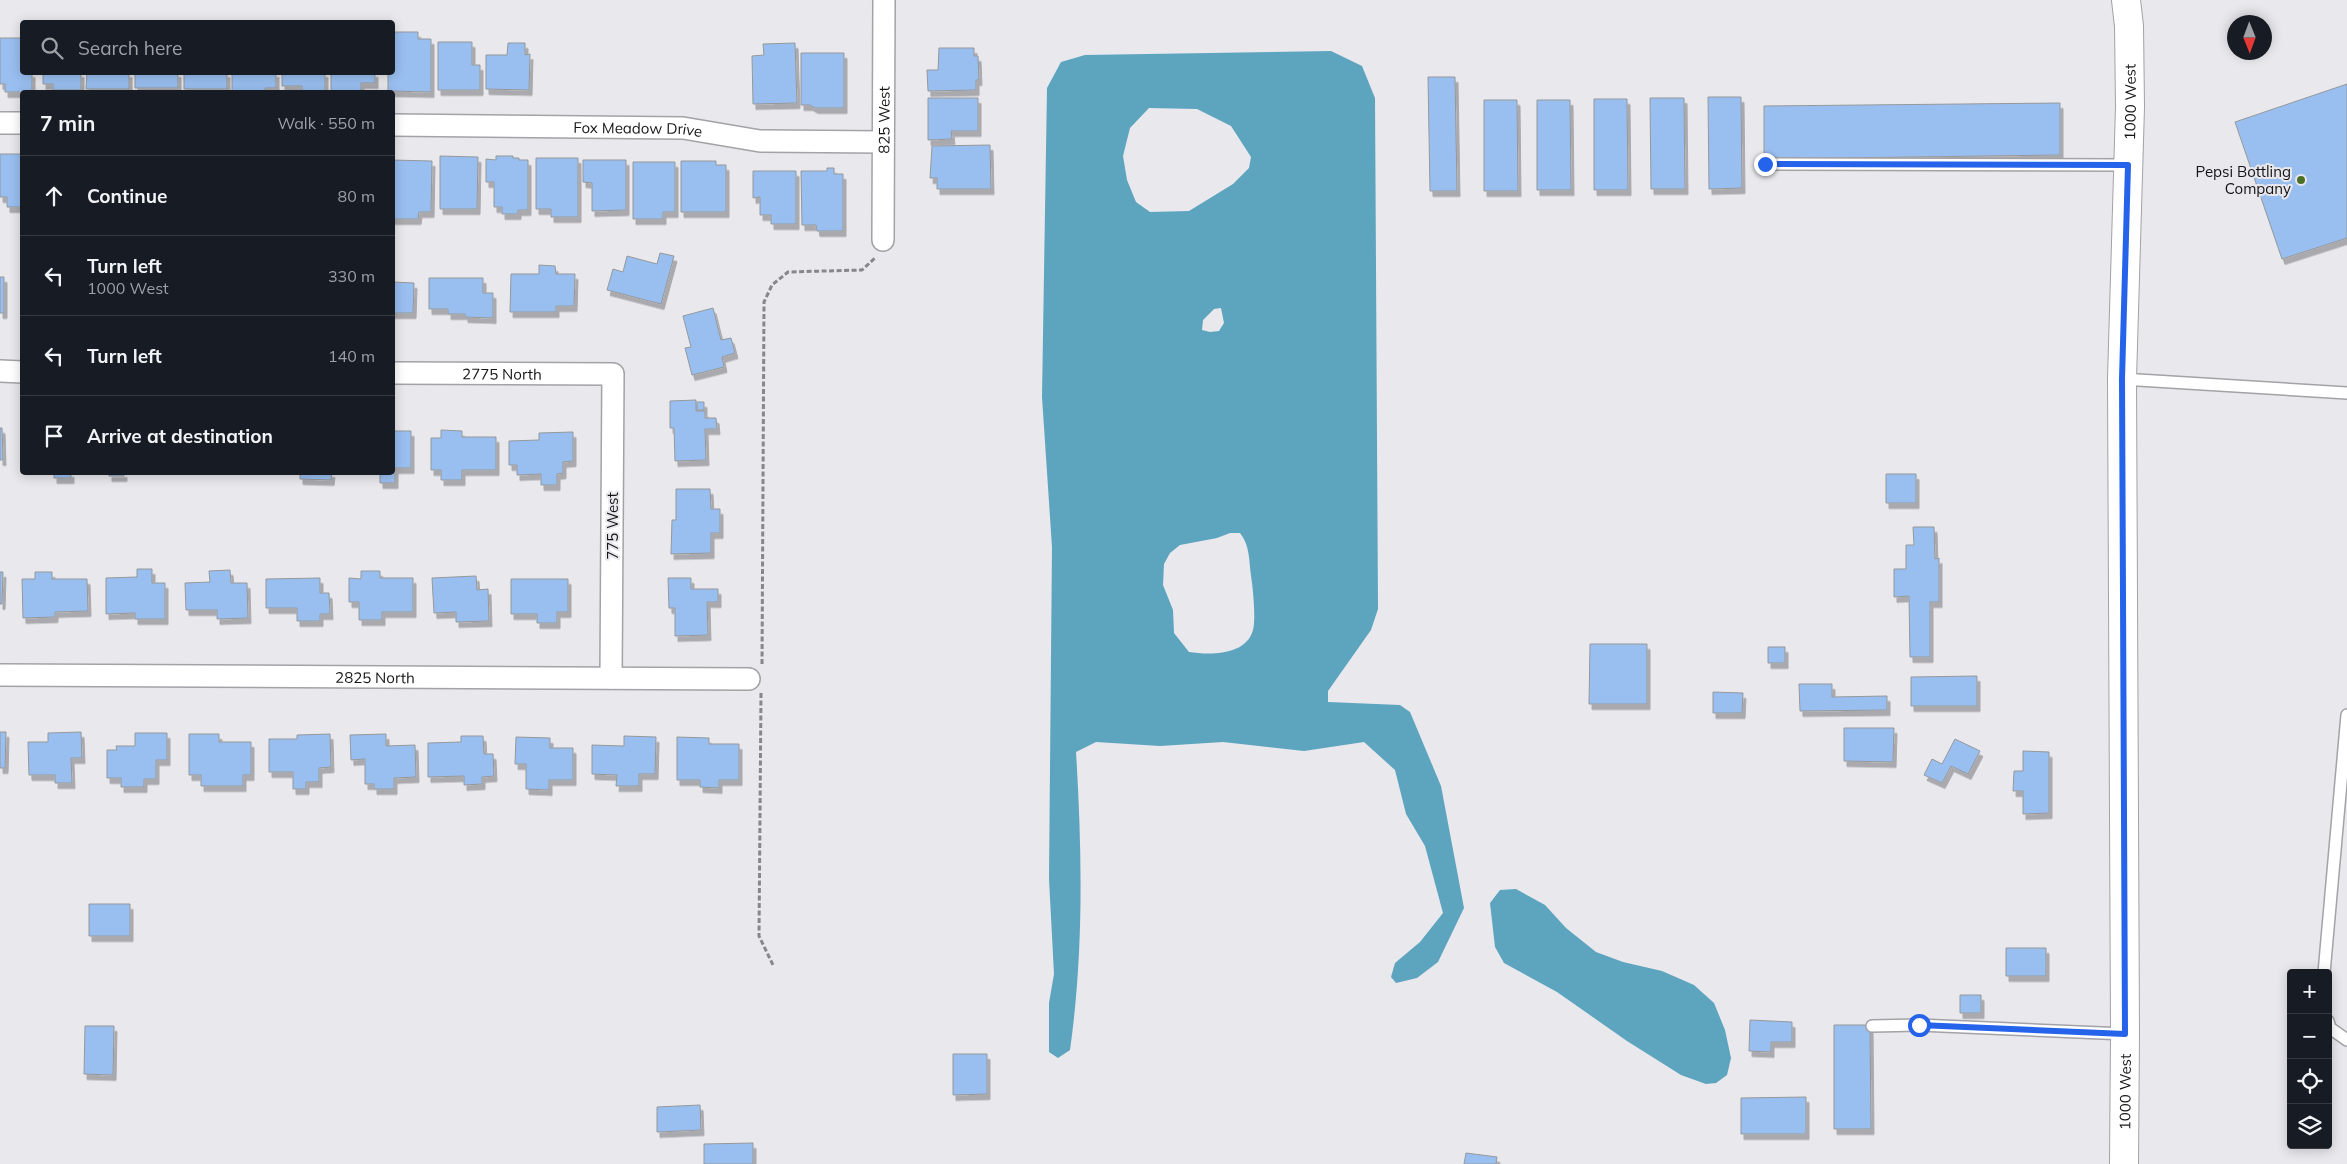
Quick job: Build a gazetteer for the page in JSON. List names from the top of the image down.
{
  "streets": {
    "street": [
      "1000 West",
      "825 West",
      "Fox Meadow Drive",
      "2775 North",
      "775 West",
      "2825 North"
    ]
  },
  "crossings": [
    ["825 West", "Fox Meadow Drive"],
    ["2775 North", "775 West"],
    ["775 West", "2825 North"]
  ],
  "places": ["Pepsi Bottling Company"],
  "north": "bottom",
  "page": {
    "search": "Search here",
    "heading": ["7 min", "Walk · 550 m"],
    "list": [
      ["Continue", "80 m"],
      ["Turn left", "1000 West", "330 m"],
      ["Turn left", "140 m"],
      "Arrive at destination"
    ],
    "map_buttons": ["+", "−"]
  }
}
